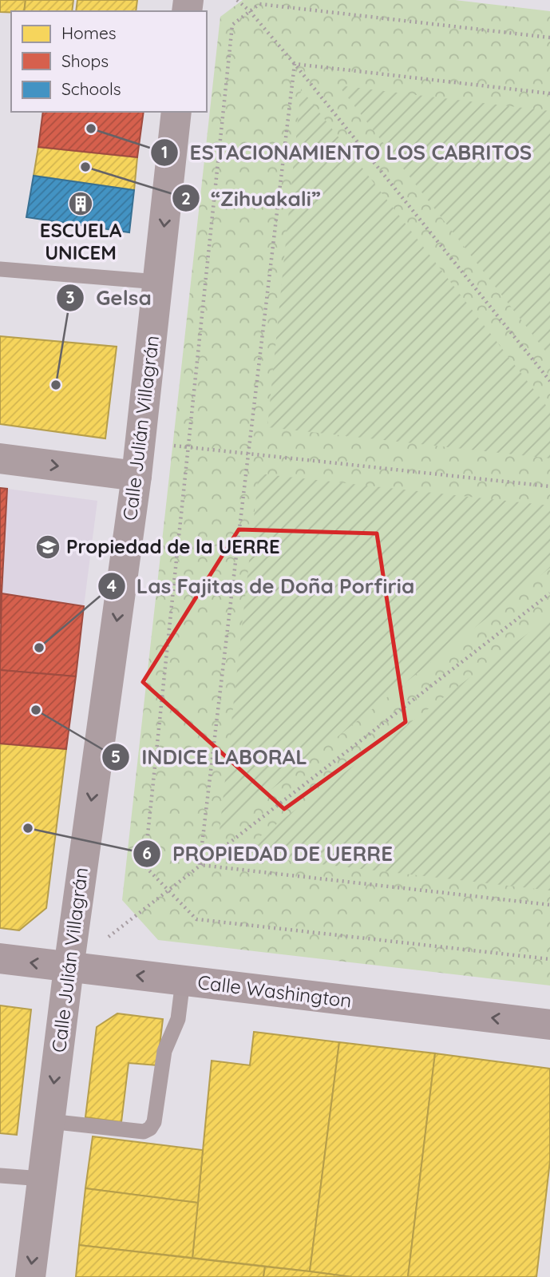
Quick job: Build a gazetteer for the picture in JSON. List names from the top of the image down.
{
  "streets": {
    "main road": ["Calle Washington"],
    "street": ["Calle Julián Villagrán"]
  },
  "crossings": [
    ["Calle Julián Villagrán", "Calle Washington"]
  ],
  "one_way": ["Calle Julián Villagrán", "Calle Washington"],
  "places": {
    "other": [
      "ESTACIONAMIENTO LOS CABRITOS",
      "“Zihuakali”",
      "Gelsa",
      "Las Fajitas de Doña Porfiria",
      "INDICE LABORAL",
      "PROPIEDAD DE UERRE"
    ],
    "building": ["ESCUELA UNICEM"],
    "school or university": ["Propiedad de la UERRE"]
  },
  "legend": ["Homes", "Shops", "Schools"]
}
